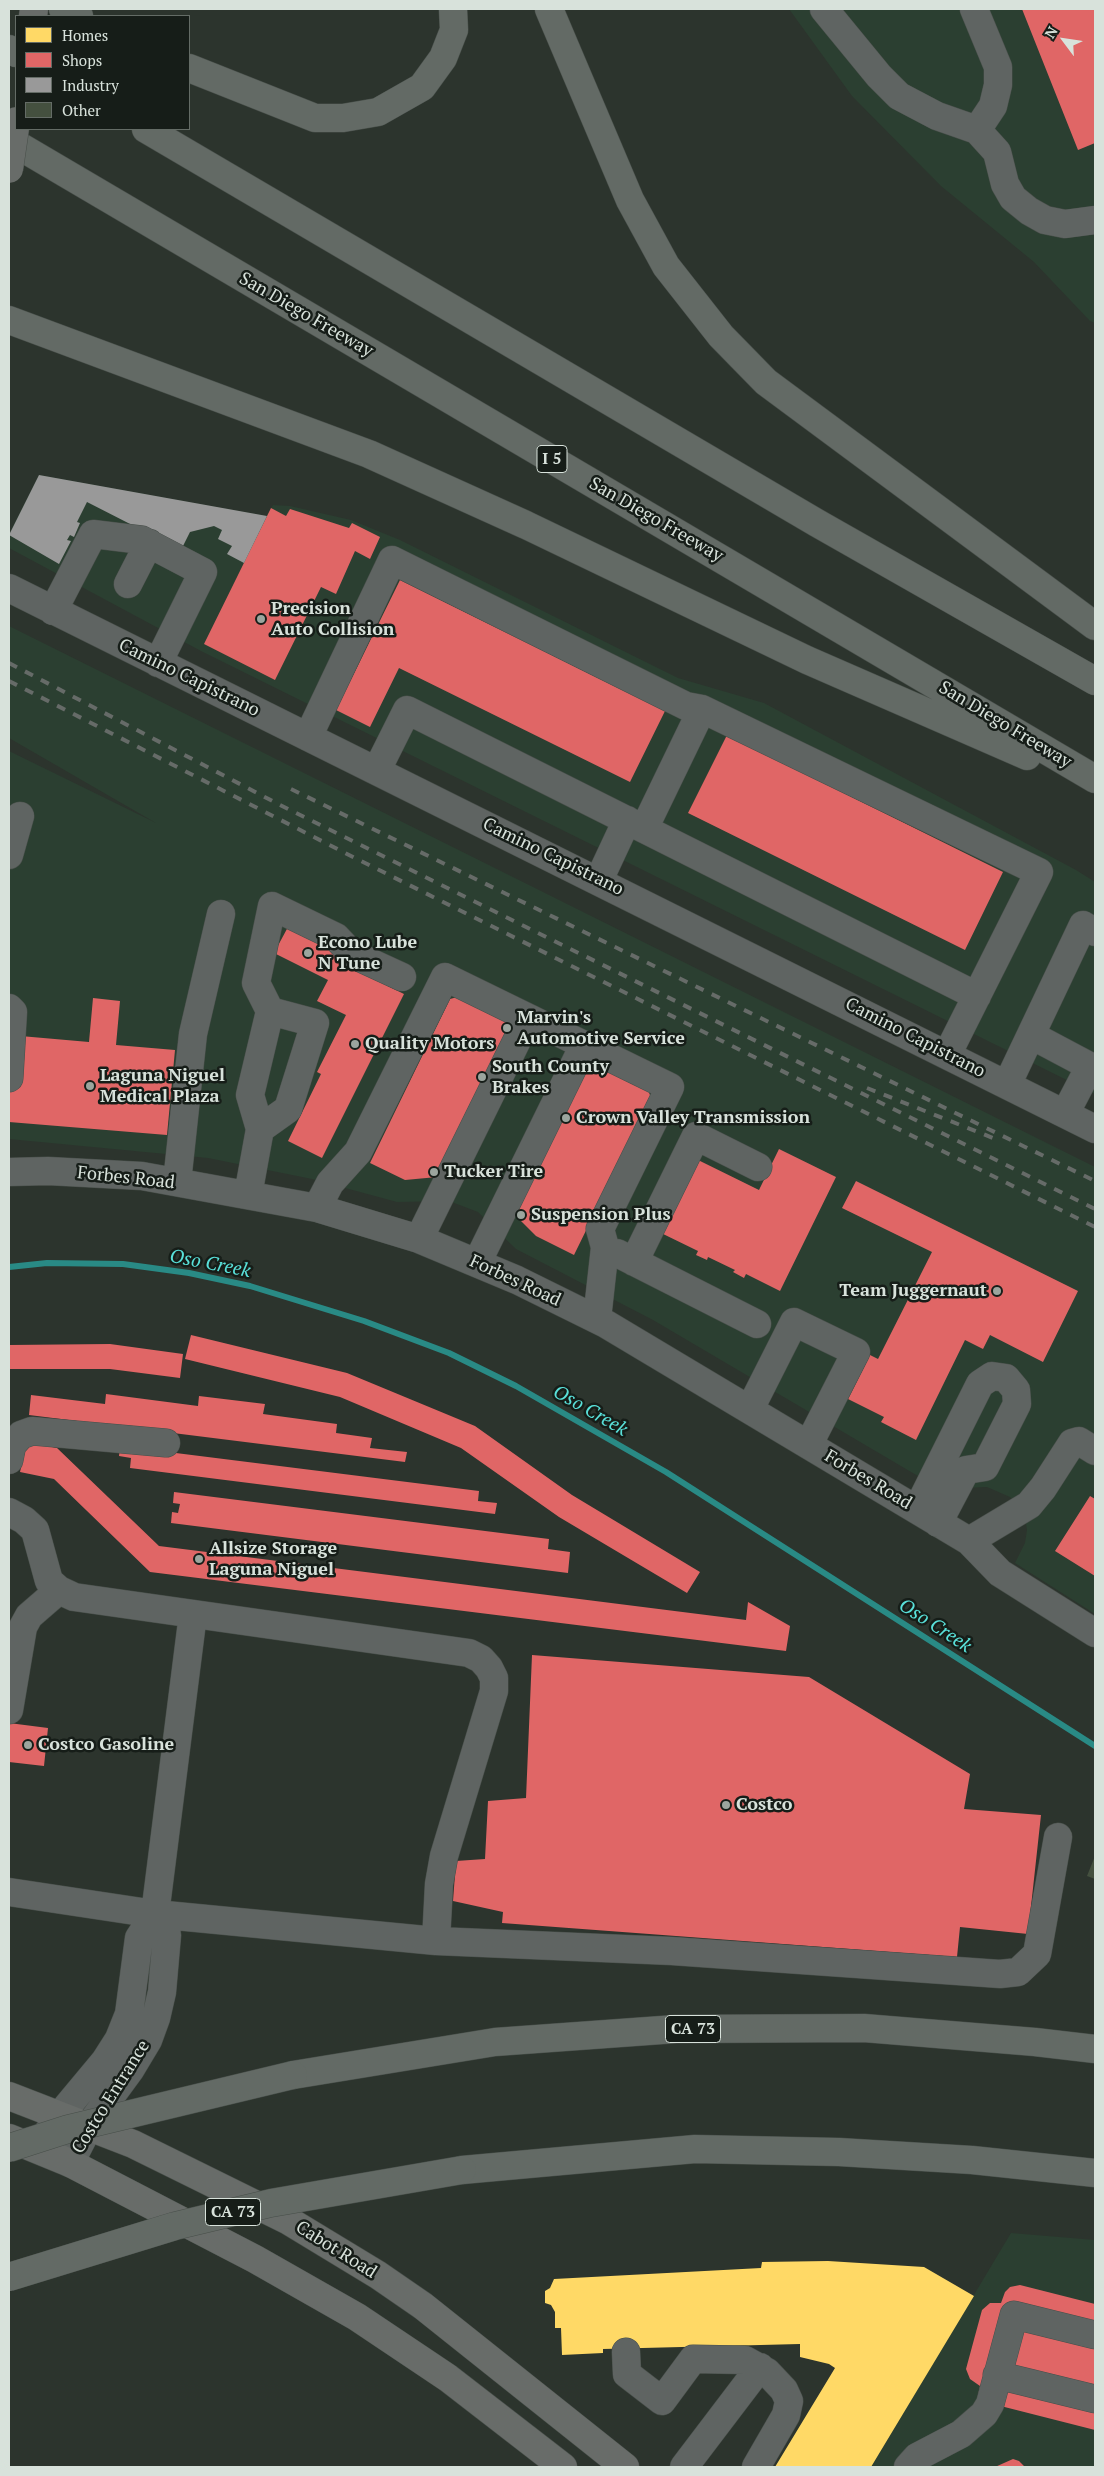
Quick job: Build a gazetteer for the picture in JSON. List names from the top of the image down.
{
  "streets": {
    "highway": ["San Diego Freeway", "I 5", "CA 73"],
    "main road": ["Cabot Road"],
    "street": ["Camino Capistrano", "Forbes Road", "Costco Entrance"]
  },
  "crossings": [
    ["Costco Entrance", "Cabot Road"]
  ],
  "water": ["Oso Creek"],
  "places": [
    "Precision Auto Collision",
    "Econo Lube N Tune",
    "Marvin's Automotive Service",
    "Quality Motors",
    "South County Brakes",
    "Laguna Niguel Medical Plaza",
    "Crown Valley Transmission",
    "Tucker Tire",
    "Suspension Plus",
    "Team Juggernaut",
    "Allsize Storage Laguna Niguel",
    "Costco Gasoline",
    "Costco"
  ],
  "legend": [
    "Homes",
    "Shops",
    "Industry",
    "Other"
  ],
  "north": "top left"
}
